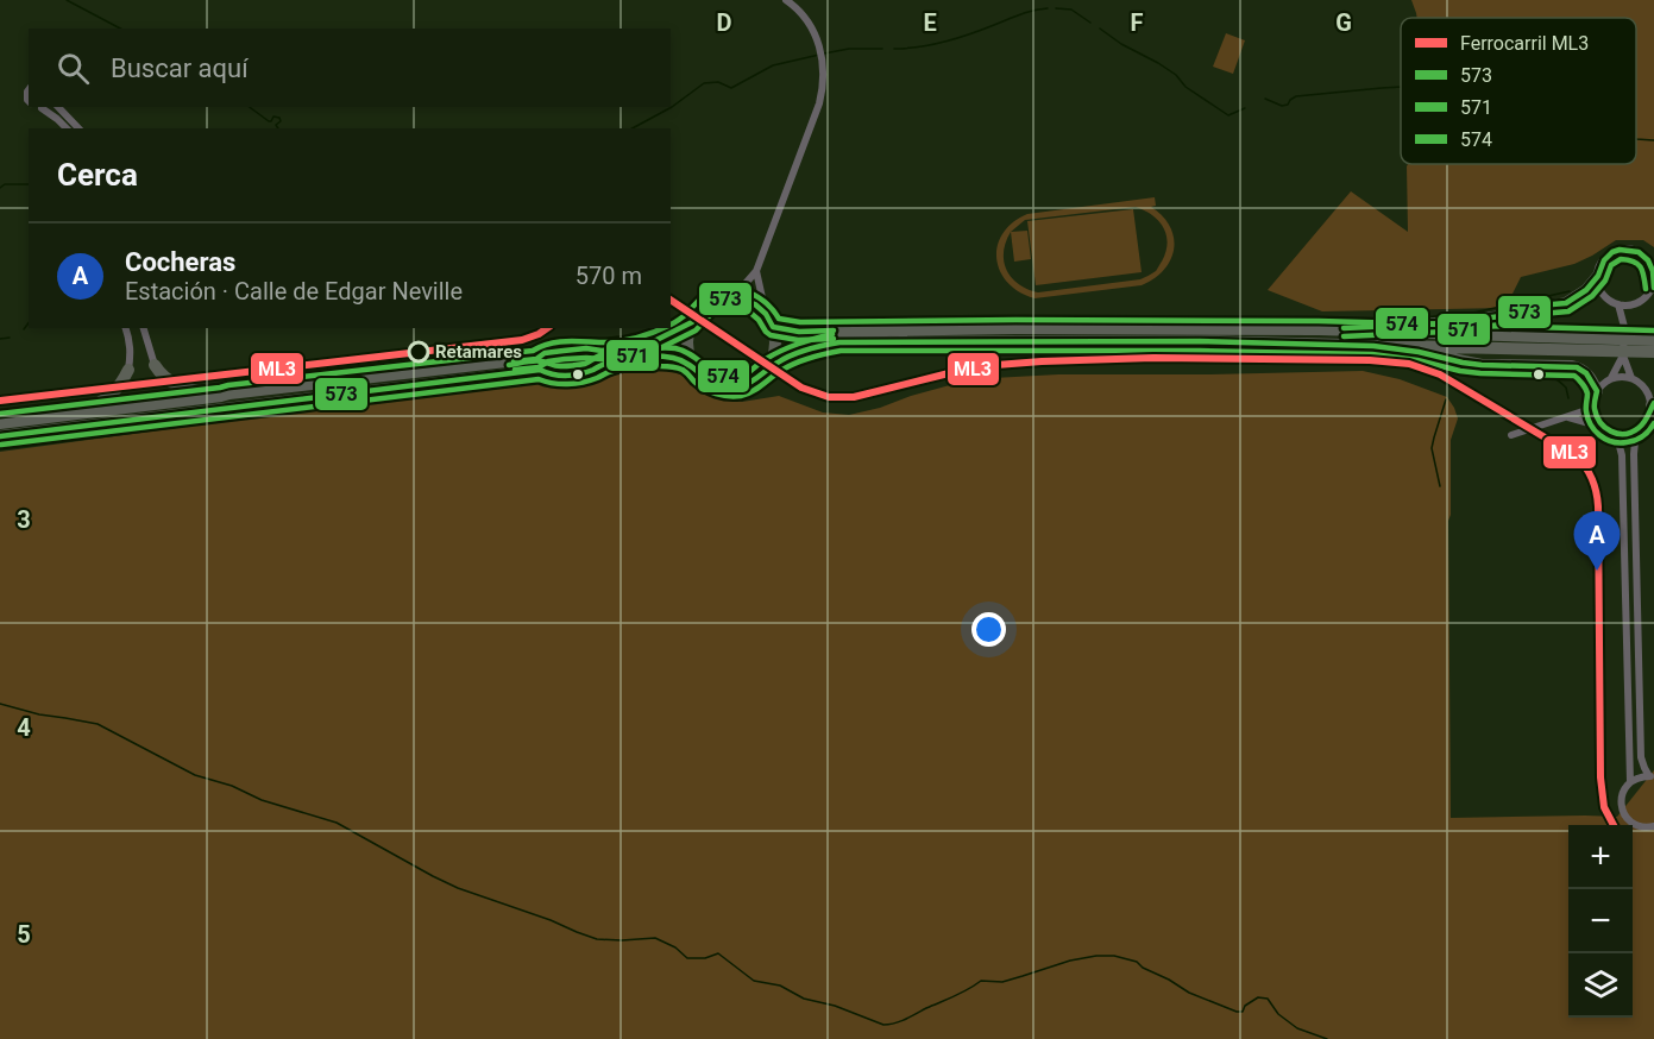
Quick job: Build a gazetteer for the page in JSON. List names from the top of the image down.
{
  "places": ["Retamares"],
  "lines": [
    "transit line 573",
    "transit line 571",
    "transit line 574",
    "rail line ML3"
  ],
  "legend": [
    "Ferrocarril ML3",
    "573",
    "571",
    "574"
  ],
  "page": {
    "search": "Buscar aquí",
    "heading": "Cerca",
    "list": [
      {
        "mark": "A",
        "name": "Cocheras",
        "note": "Estación · Calle de Edgar Neville",
        "value": "570 m"
      }
    ],
    "pins": "A",
    "map_buttons": ["+", "−"]
  },
  "grid": {
    "columns": [
      "D",
      "E",
      "F",
      "G"
    ],
    "rows": ["3", "4", "5"]
  }
}
